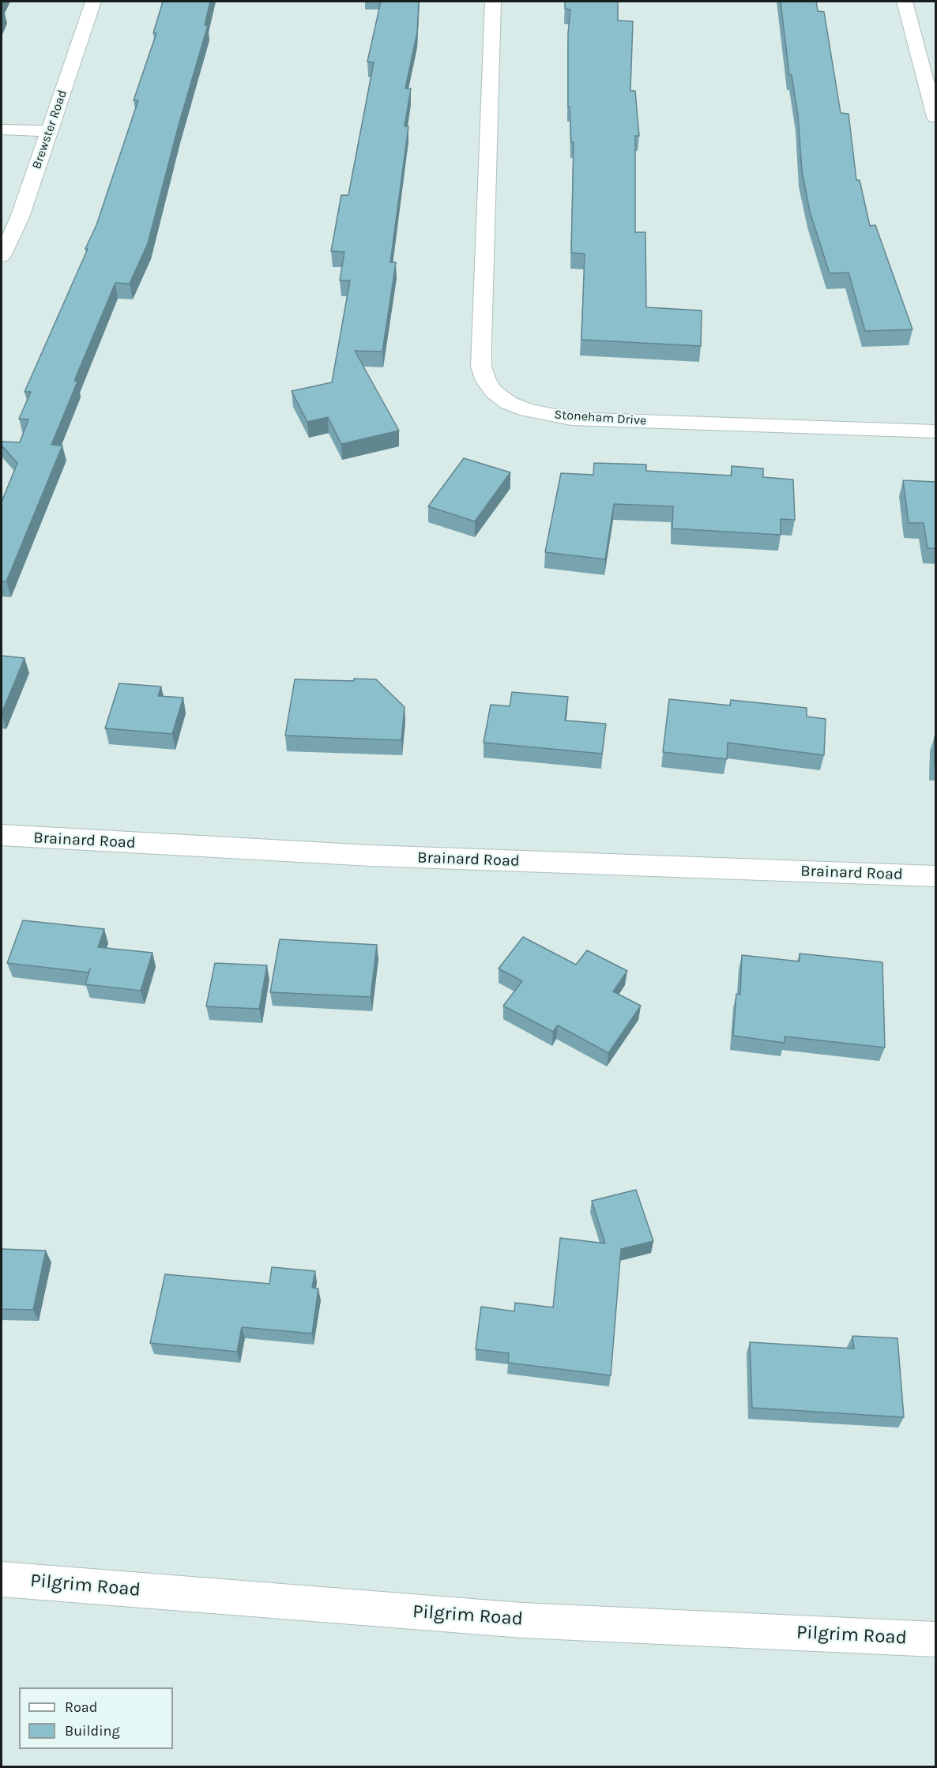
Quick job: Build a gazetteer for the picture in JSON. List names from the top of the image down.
{
  "streets": {
    "street": [
      "Brewster Road",
      "Stoneham Drive",
      "Brainard Road",
      "Pilgrim Road"
    ]
  },
  "legend": ["Road", "Building"]
}
